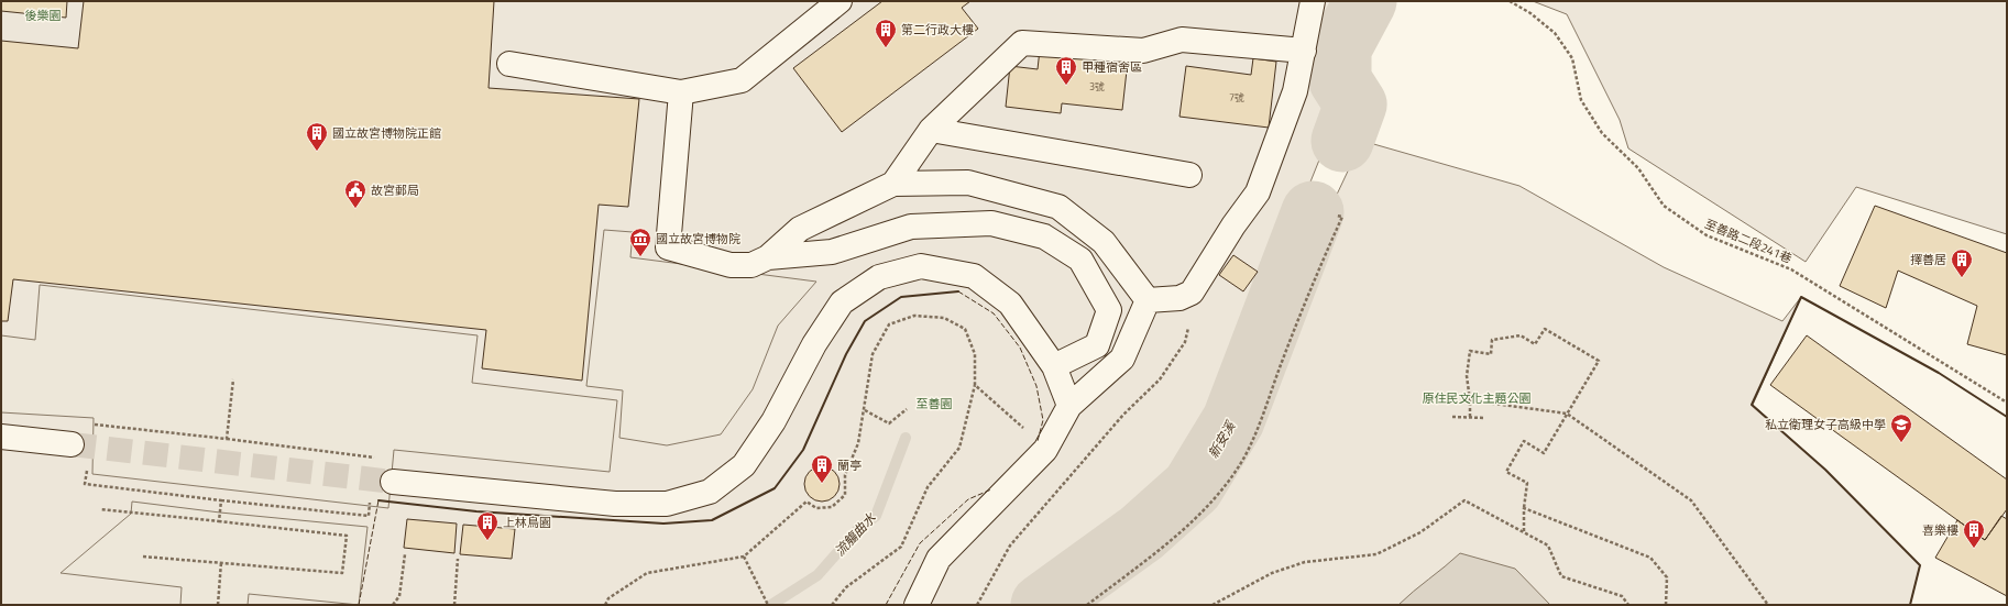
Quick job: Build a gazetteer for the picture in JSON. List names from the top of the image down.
{
  "streets": {
    "path": ["至善路二段241巷"]
  },
  "water": ["新安溪", "流觴曲水"],
  "parks": ["後樂園", "原住民文化主題公園", "至善園"],
  "places": {
    "building": [
      "第二行政大樓",
      "甲種宿舍區",
      "國立故宮博物院正館",
      "擇善居",
      "蘭亭",
      "上林鳥園",
      "喜樂樓"
    ],
    "public building": ["故宮郵局"],
    "museum": ["國立故宮博物院"],
    "school or university": ["私立衛理女子高級中學"]
  },
  "house_numbers": ["3號", "7號"]
}
